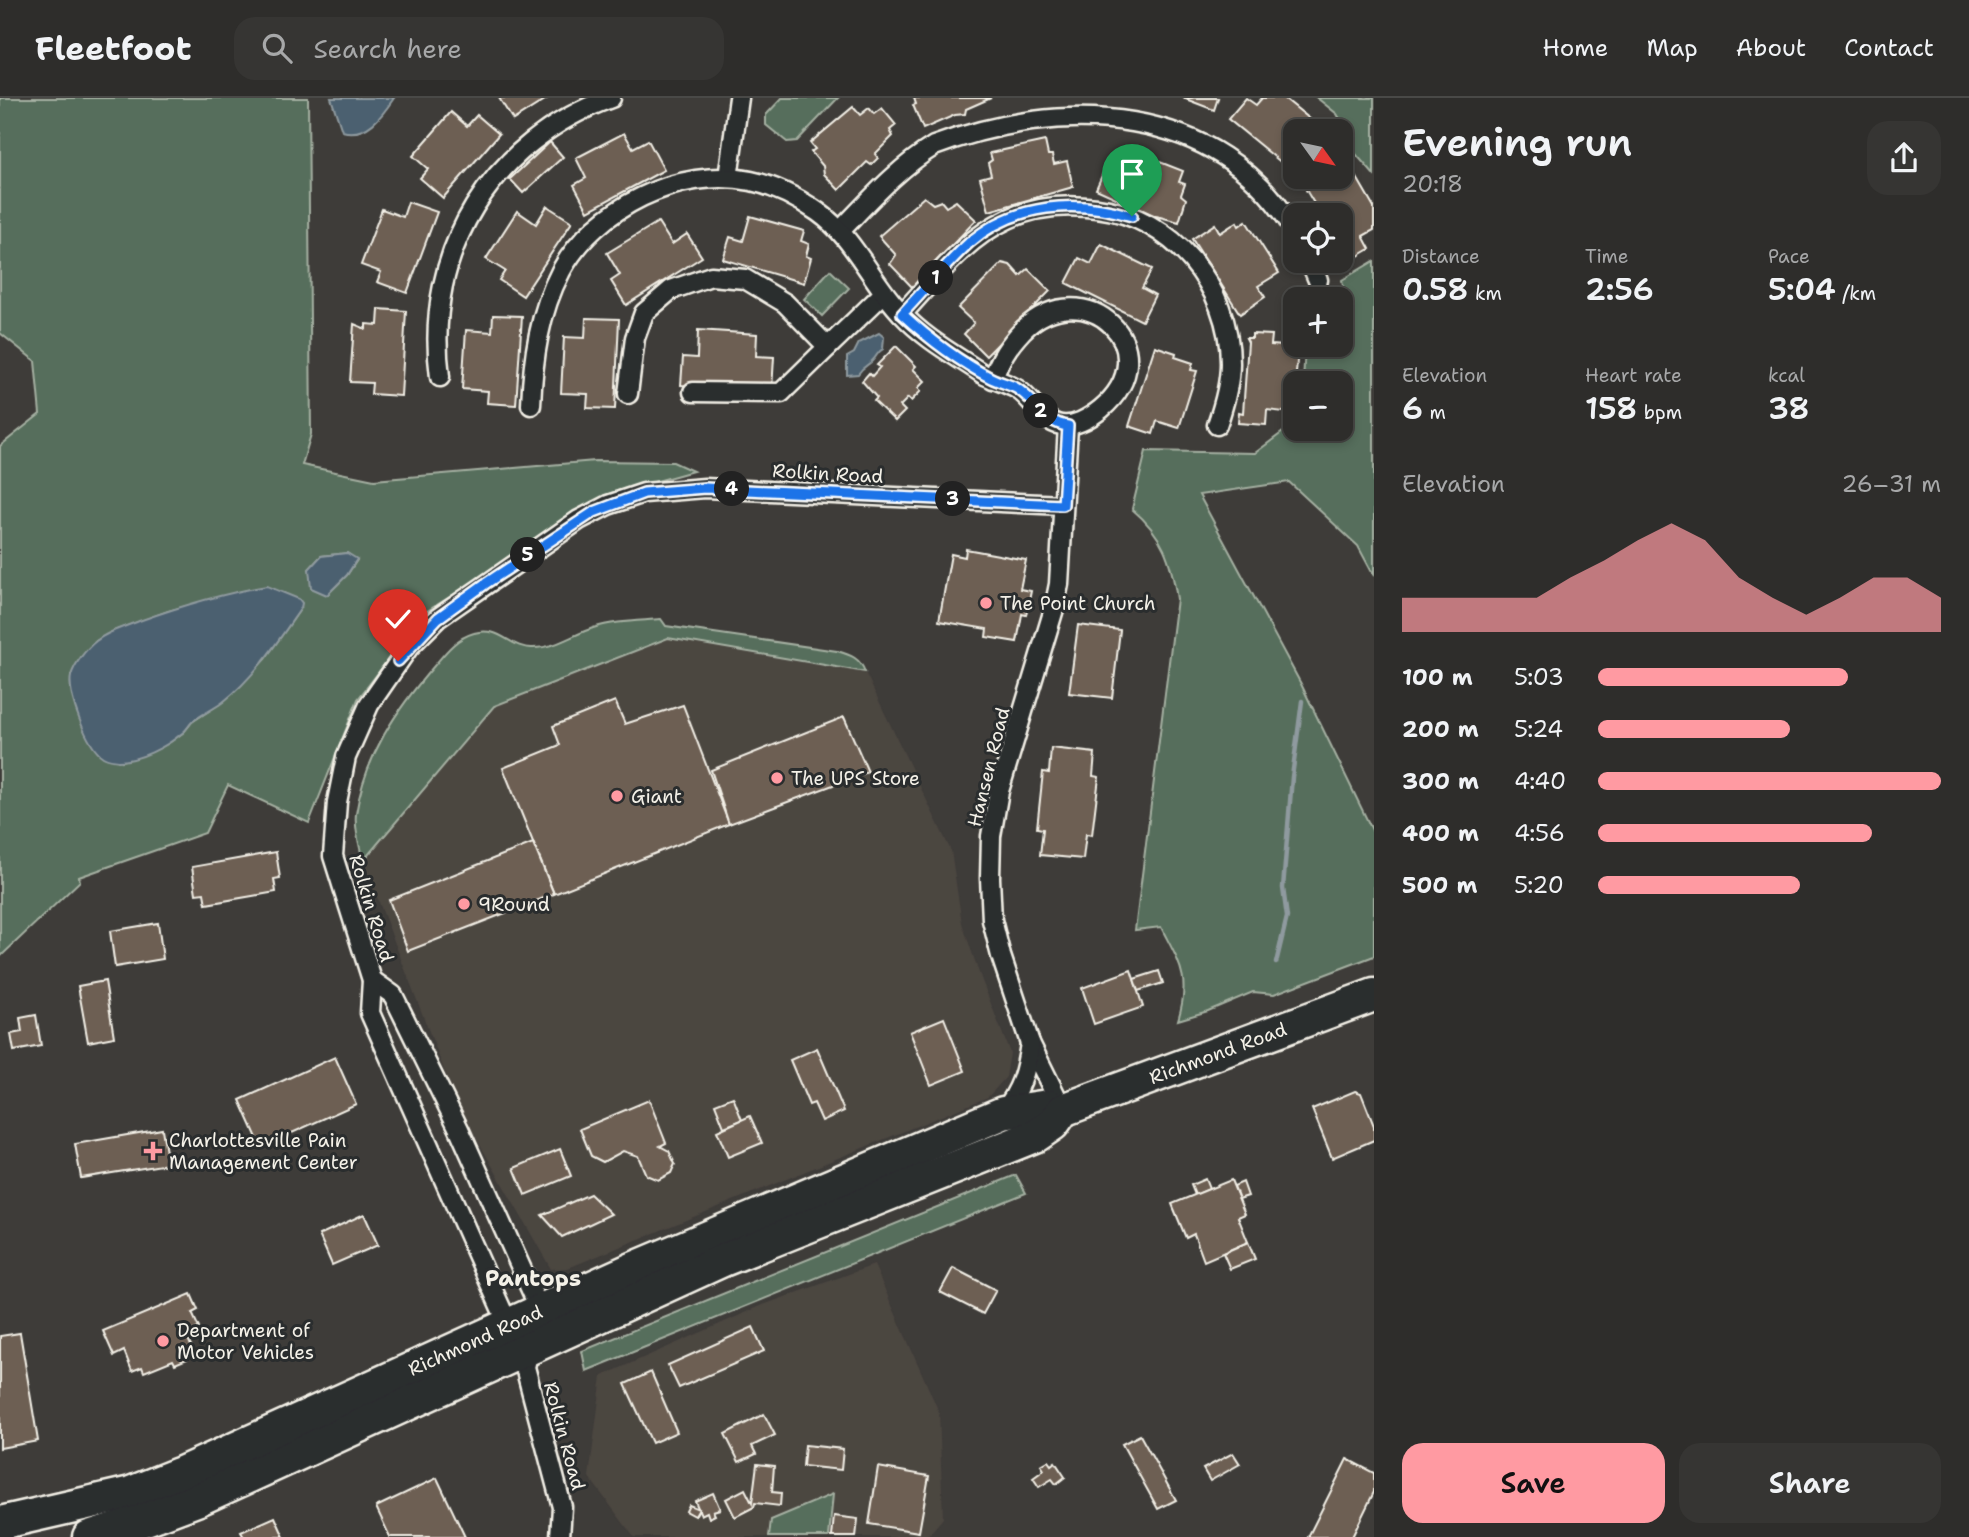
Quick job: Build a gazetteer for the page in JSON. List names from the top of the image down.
{
  "streets": {
    "highway": ["Richmond Road"],
    "street": ["Rolkin Road", "Hansen Road"]
  },
  "crossings": [
    ["Rolkin Road", "Hansen Road"],
    ["Rolkin Road", "Richmond Road"],
    ["Hansen Road", "Richmond Road"]
  ],
  "districts": ["Pantops"],
  "places": {
    "other": [
      "The Point Church",
      "The UPS Store",
      "Giant",
      "9Round",
      "Department of Motor Vehicles"
    ],
    "health": ["Charlottesville Pain Management Center"]
  },
  "north": "bottom right",
  "page": {
    "header": "Fleetfoot",
    "search": "Search here",
    "nav": [
      "Home",
      "Map",
      "About",
      "Contact"
    ],
    "heading": ["Evening run", "20:18"],
    "map_buttons": ["+", "−"],
    "stats": [
      ["Distance", "0.58 km"],
      ["Time", "2:56"],
      ["Pace", "5:04 /km"],
      ["Elevation", "6 m"],
      ["Heart rate", "158 bpm"],
      ["kcal", "38"]
    ],
    "pins": [
      "1",
      "2",
      "4",
      "3",
      "5"
    ],
    "chart": ["Elevation", "26–31 m"],
    "list": [
      {
        "name": "100 m",
        "note": "5:03"
      },
      {
        "name": "200 m",
        "note": "5:24"
      },
      {
        "name": "300 m",
        "note": "4:40"
      },
      {
        "name": "400 m",
        "note": "4:56"
      },
      {
        "name": "500 m",
        "note": "5:20"
      }
    ],
    "buttons": ["Save", "Share"]
  }
}
